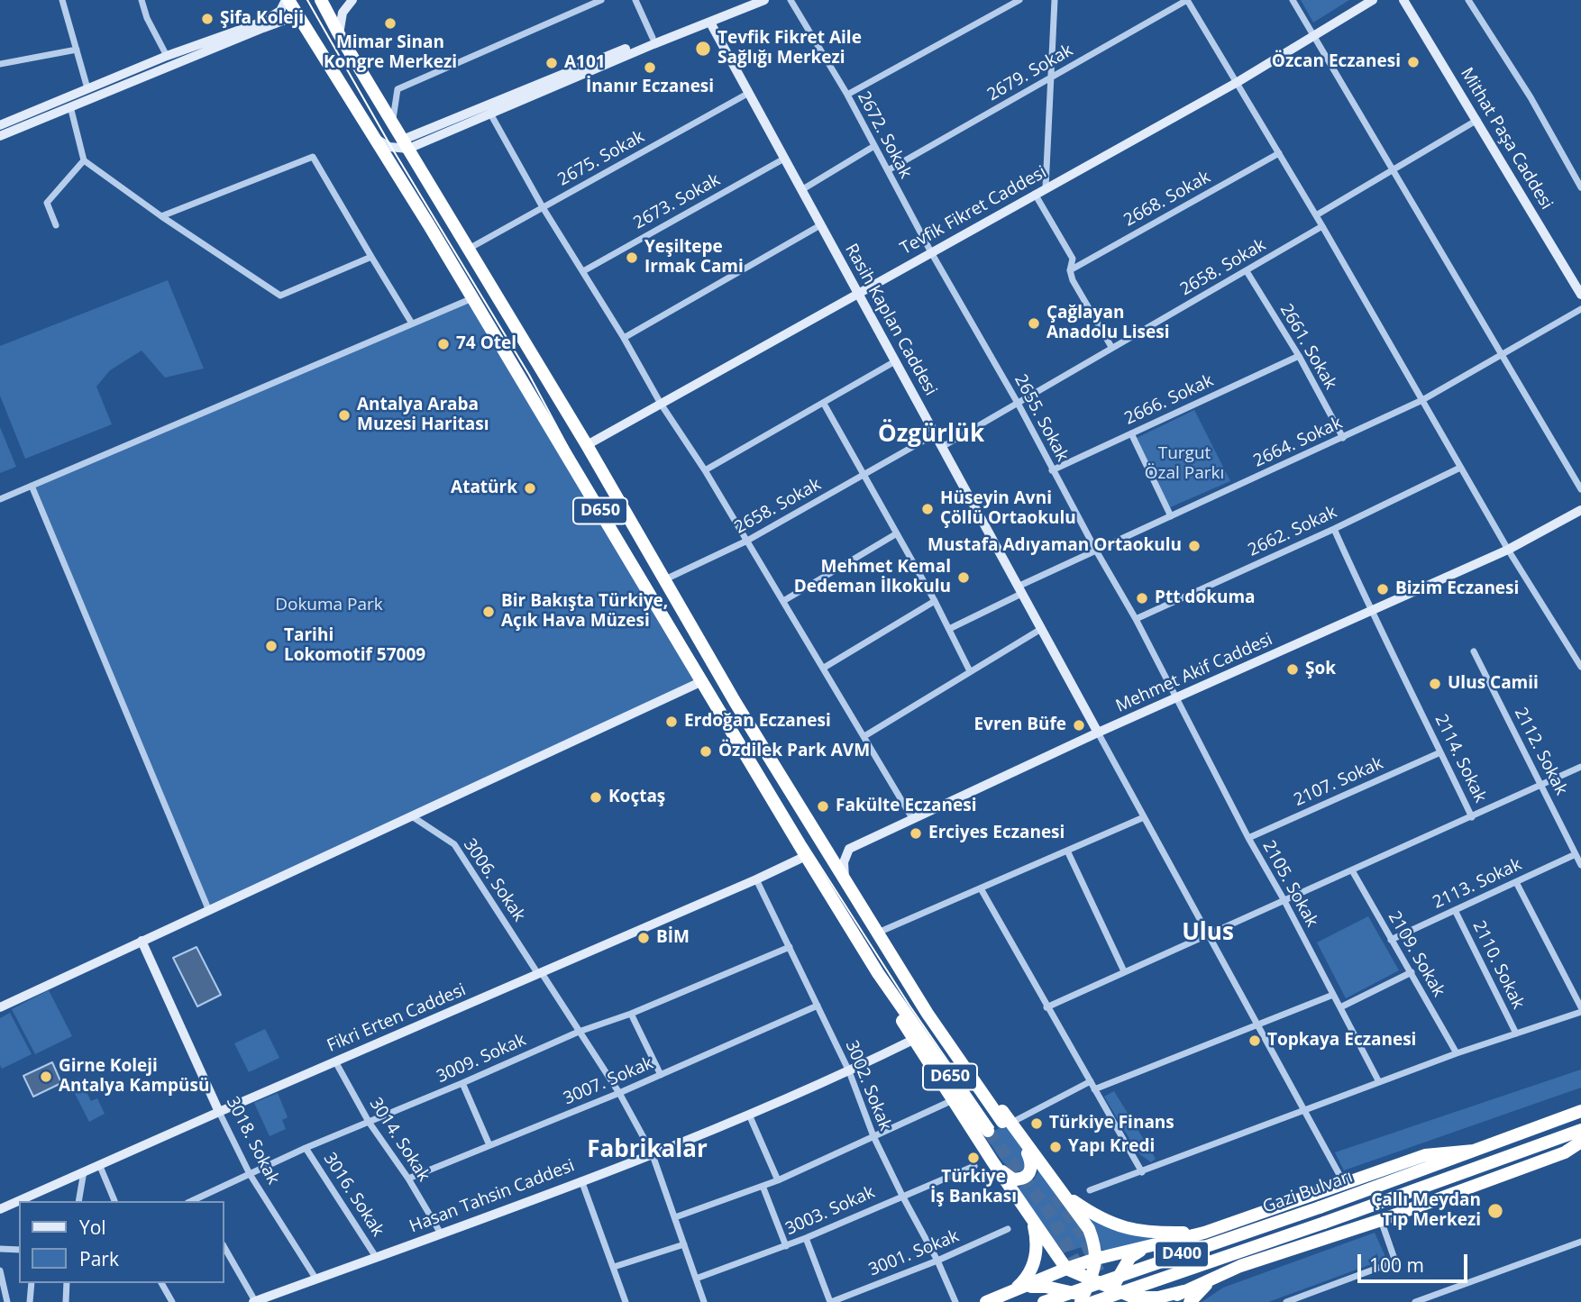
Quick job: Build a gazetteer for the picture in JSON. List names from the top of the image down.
{
  "streets": {
    "highway": ["D650", "Gazi Bulvarı", "D400"],
    "street": [
      "2679. Sokak",
      "2672. Sokak",
      "Mithat Paşa Caddesi",
      "2675. Sokak",
      "2668. Sokak",
      "2673. Sokak",
      "Tevfik Fikret Caddesi",
      "2658. Sokak",
      "Rasih Kaplan Caddesi",
      "2661. Sokak",
      "2666. Sokak",
      "2655. Sokak",
      "2664. Sokak",
      "2662. Sokak",
      "Mehmet Akif Caddesi",
      "2112. Sokak",
      "2114. Sokak",
      "2107. Sokak",
      "3006. Sokak",
      "2105. Sokak",
      "2113. Sokak",
      "2109. Sokak",
      "2110. Sokak",
      "Fikri Erten Caddesi",
      "3009. Sokak",
      "3007. Sokak",
      "3002. Sokak",
      "3014. Sokak",
      "3018. Sokak",
      "3016. Sokak",
      "Hasan Tahsin Caddesi",
      "3003. Sokak",
      "3001. Sokak"
    ]
  },
  "crossings": [
    ["2679. Sokak", "2672. Sokak"],
    ["2672. Sokak", "Tevfik Fikret Caddesi"],
    ["2672. Sokak", "2655. Sokak"],
    ["2675. Sokak", "Rasih Kaplan Caddesi"],
    ["2675. Sokak", "D650"],
    ["2673. Sokak", "Rasih Kaplan Caddesi"],
    ["Tevfik Fikret Caddesi", "Rasih Kaplan Caddesi"],
    ["Tevfik Fikret Caddesi", "2655. Sokak"],
    ["Tevfik Fikret Caddesi", "D650"],
    ["2658. Sokak", "Rasih Kaplan Caddesi"],
    ["2658. Sokak", "2661. Sokak"],
    ["2658. Sokak", "2655. Sokak"],
    ["2658. Sokak", "D650"],
    ["Rasih Kaplan Caddesi", "2664. Sokak"],
    ["Rasih Kaplan Caddesi", "Mehmet Akif Caddesi"],
    ["2661. Sokak", "2666. Sokak"],
    ["2661. Sokak", "2664. Sokak"],
    ["2666. Sokak", "2655. Sokak"],
    ["2655. Sokak", "2664. Sokak"],
    ["2655. Sokak", "2662. Sokak"],
    ["2655. Sokak", "Mehmet Akif Caddesi"],
    ["2655. Sokak", "2105. Sokak"],
    ["D650", "Mehmet Akif Caddesi"],
    ["D650", "Fikri Erten Caddesi"],
    ["2662. Sokak", "2114. Sokak"],
    ["Mehmet Akif Caddesi", "2114. Sokak"],
    ["Mehmet Akif Caddesi", "2105. Sokak"],
    ["2112. Sokak", "2113. Sokak"],
    ["2114. Sokak", "2107. Sokak"],
    ["2107. Sokak", "2105. Sokak"],
    ["3006. Sokak", "Fikri Erten Caddesi"],
    ["3006. Sokak", "3009. Sokak"],
    ["3006. Sokak", "3007. Sokak"],
    ["3006. Sokak", "Hasan Tahsin Caddesi"],
    ["3006. Sokak", "3003. Sokak"],
    ["2113. Sokak", "2109. Sokak"],
    ["2113. Sokak", "2110. Sokak"],
    ["Fikri Erten Caddesi", "3002. Sokak"],
    ["Fikri Erten Caddesi", "3014. Sokak"],
    ["Fikri Erten Caddesi", "3018. Sokak"],
    ["3009. Sokak", "3002. Sokak"],
    ["3009. Sokak", "3014. Sokak"],
    ["3009. Sokak", "3018. Sokak"],
    ["3009. Sokak", "3016. Sokak"],
    ["3007. Sokak", "3002. Sokak"],
    ["3007. Sokak", "3014. Sokak"],
    ["3002. Sokak", "Hasan Tahsin Caddesi"],
    ["3002. Sokak", "3003. Sokak"],
    ["3002. Sokak", "3001. Sokak"],
    ["3014. Sokak", "Hasan Tahsin Caddesi"],
    ["3018. Sokak", "Hasan Tahsin Caddesi"],
    ["3016. Sokak", "Hasan Tahsin Caddesi"]
  ],
  "districts": ["Özgürlük", "Ulus", "Fabrikalar"],
  "parks": ["Turgut Özal Parkı", "Dokuma Park"],
  "places": [
    "Şifa Koleji",
    "Mimar Sinan Kongre Merkezi",
    "Tevfik Fikret Aile Sağlığı Merkezi",
    "Özcan Eczanesi",
    "A101",
    "İnanır Eczanesi",
    "Yeşiltepe Irmak Cami",
    "Çağlayan Anadolu Lisesi",
    "74 Otel",
    "Antalya Araba Muzesi Haritası",
    "Atatürk",
    "Hüseyin Avni Çöllü Ortaokulu",
    "Mustafa Adıyaman Ortaokulu",
    "Mehmet Kemal Dedeman İlkokulu",
    "Bizim Eczanesi",
    "Ptt dokuma",
    "Bir Bakışta Türkiye, Açık Hava Müzesi",
    "Tarihi Lokomotif 57009",
    "Şok",
    "Ulus Camii",
    "Erdoğan Eczanesi",
    "Evren Büfe",
    "Özdilek Park AVM",
    "Koçtaş",
    "Fakülte Eczanesi",
    "Erciyes Eczanesi",
    "BİM",
    "Topkaya Eczanesi",
    "Girne Koleji Antalya Kampüsü",
    "Türkiye Finans",
    "Yapı Kredi",
    "Türkiye İş Bankası",
    "Çallı Meydan Tıp Merkezi"
  ],
  "legend": ["Yol", "Park"],
  "scale_bar": "100 m"
}
